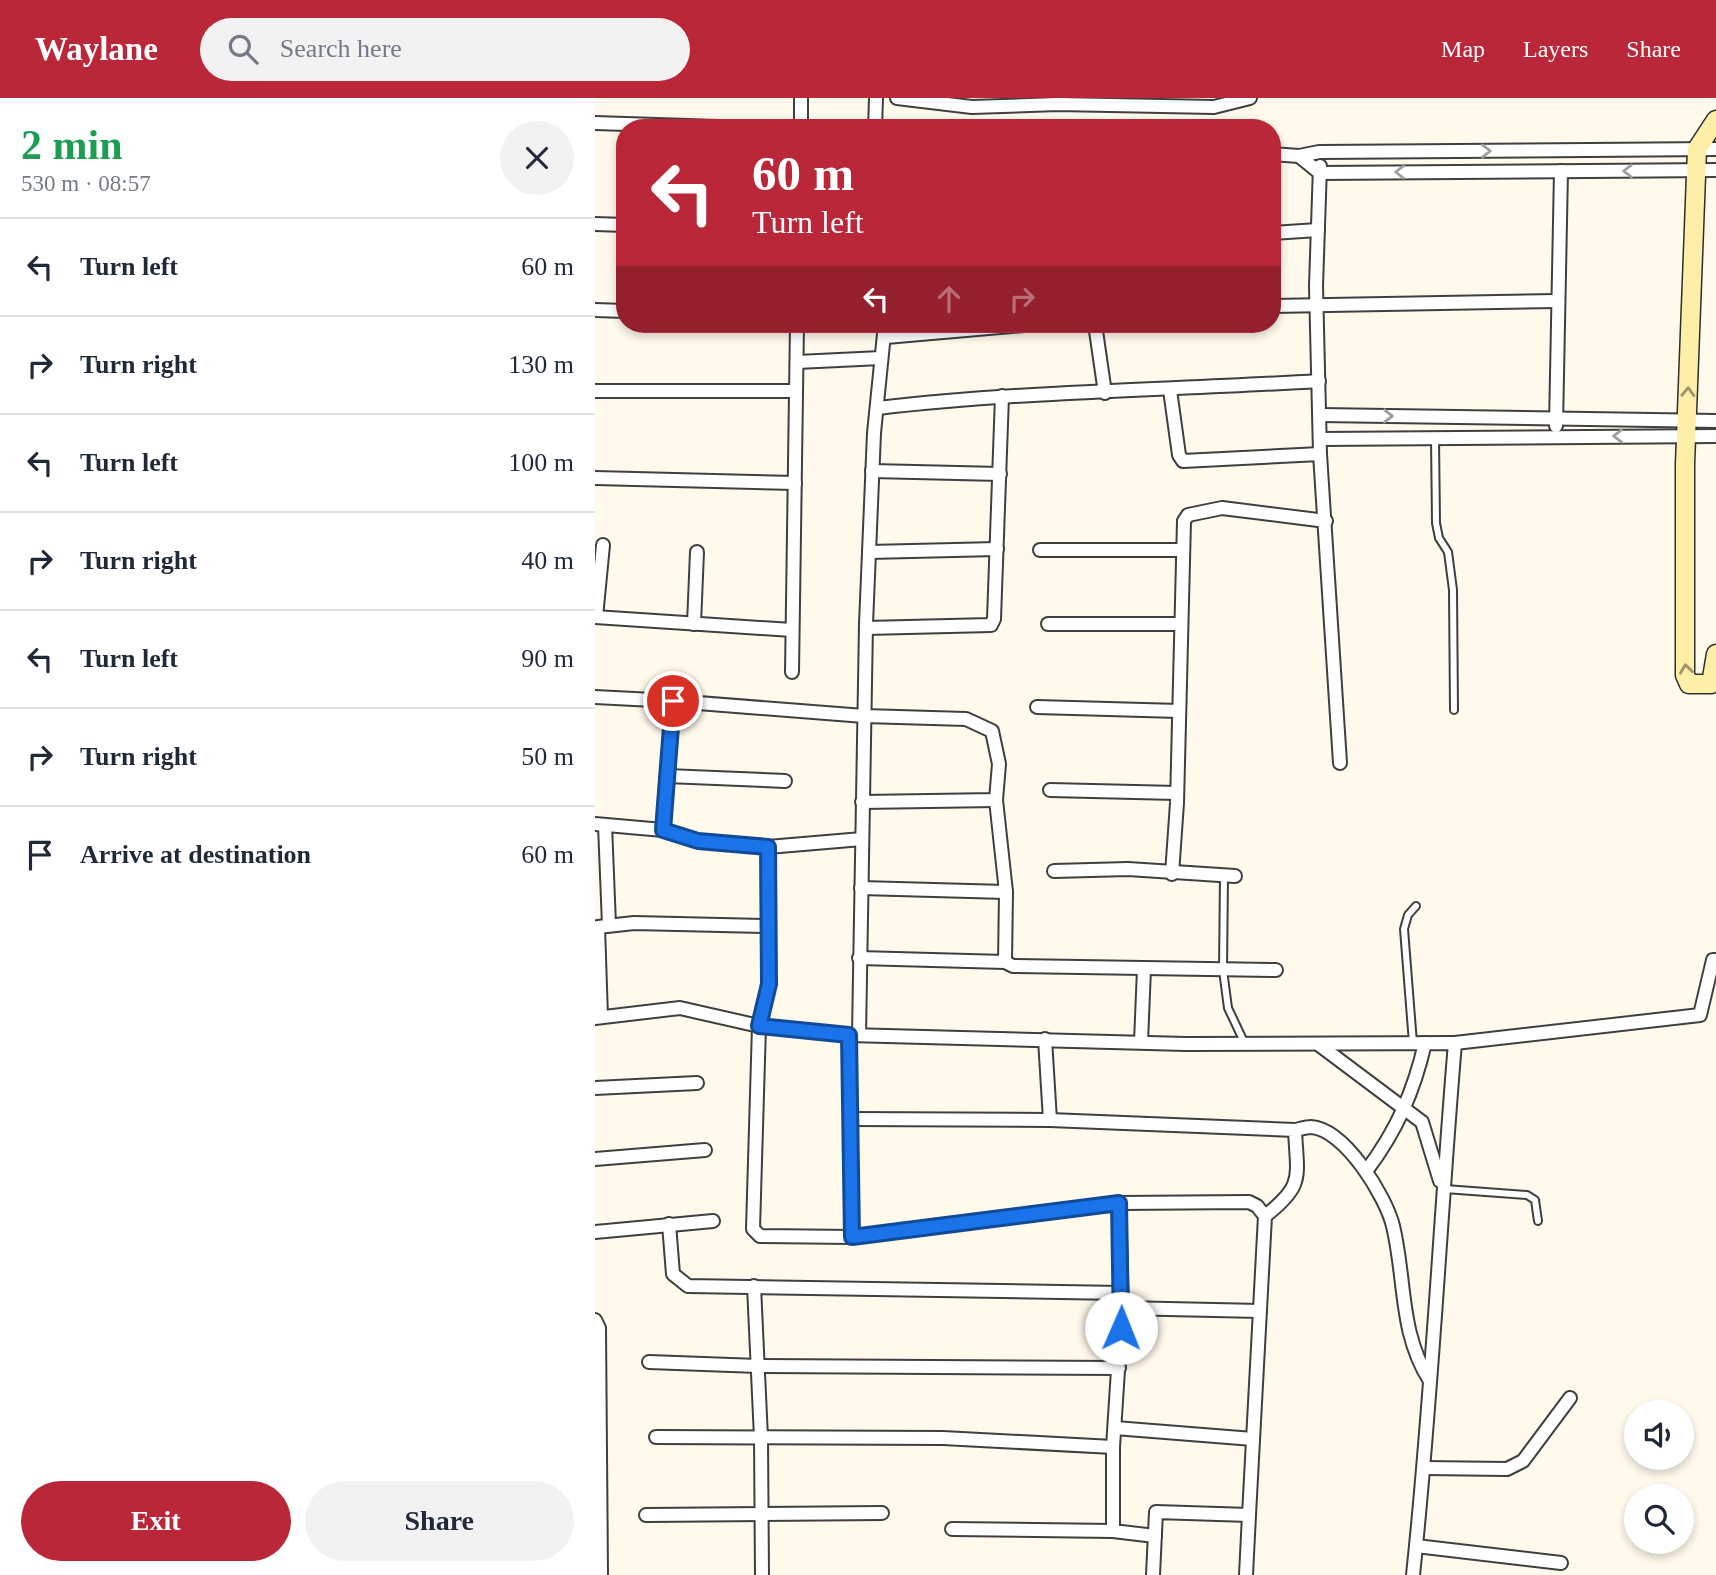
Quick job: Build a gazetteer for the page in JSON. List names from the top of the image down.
{
  "page": {
    "header": "Waylane",
    "search": "Search here",
    "nav": ["Map", "Layers", "Share"],
    "heading": ["2 min", "530 m · 08:57"],
    "turn": ["60 m", "Turn left"],
    "list": [
      {
        "name": "Turn left",
        "value": "60 m"
      },
      {
        "name": "Turn right",
        "value": "130 m"
      },
      {
        "name": "Turn left",
        "value": "100 m"
      },
      {
        "name": "Turn right",
        "value": "40 m"
      },
      {
        "name": "Turn left",
        "value": "90 m"
      },
      {
        "name": "Turn right",
        "value": "50 m"
      },
      {
        "name": "Arrive at destination",
        "value": "60 m"
      }
    ],
    "buttons": ["Exit", "Share"]
  }
}
